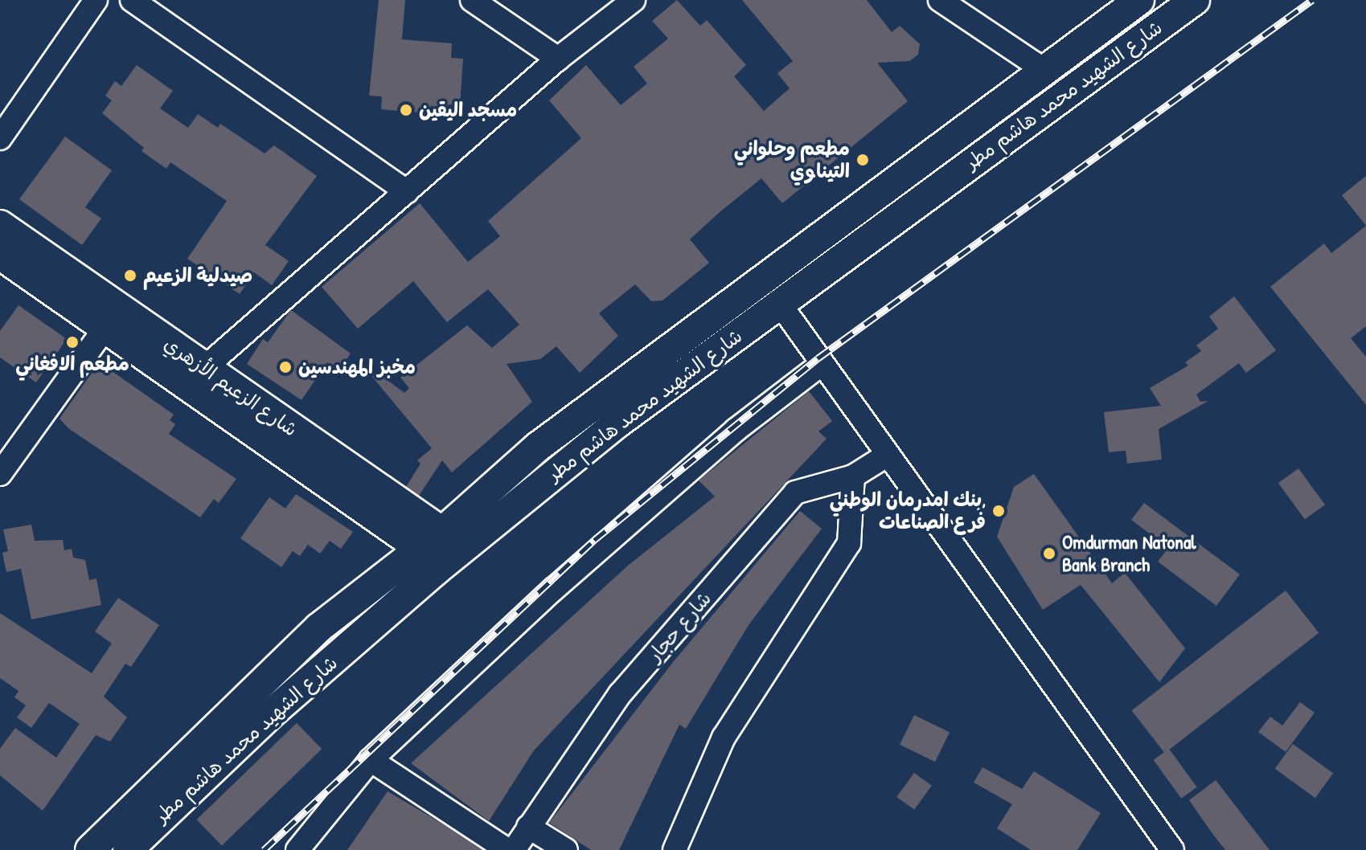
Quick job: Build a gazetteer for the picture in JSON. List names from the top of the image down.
{
  "streets": {
    "main road": ["شارع الشهيد محمد هاشم مطر", "شارع الزعيم الأزهري"],
    "street": ["شارع حجار"]
  },
  "crossings": [
    ["شارع الشهيد محمد هاشم مطر", "شارع الزعيم الأزهري"]
  ],
  "places": [
    "مسجد اليقين",
    "مطعم وحلواني التيناوي",
    "صيدلية الزعيم",
    "مطعم الافغاني",
    "مخبز المهندسين",
    "بنك امدرمان الوطني, فرع الصناعات",
    "Omdurman Natonal Bank Branch"
  ]
}
